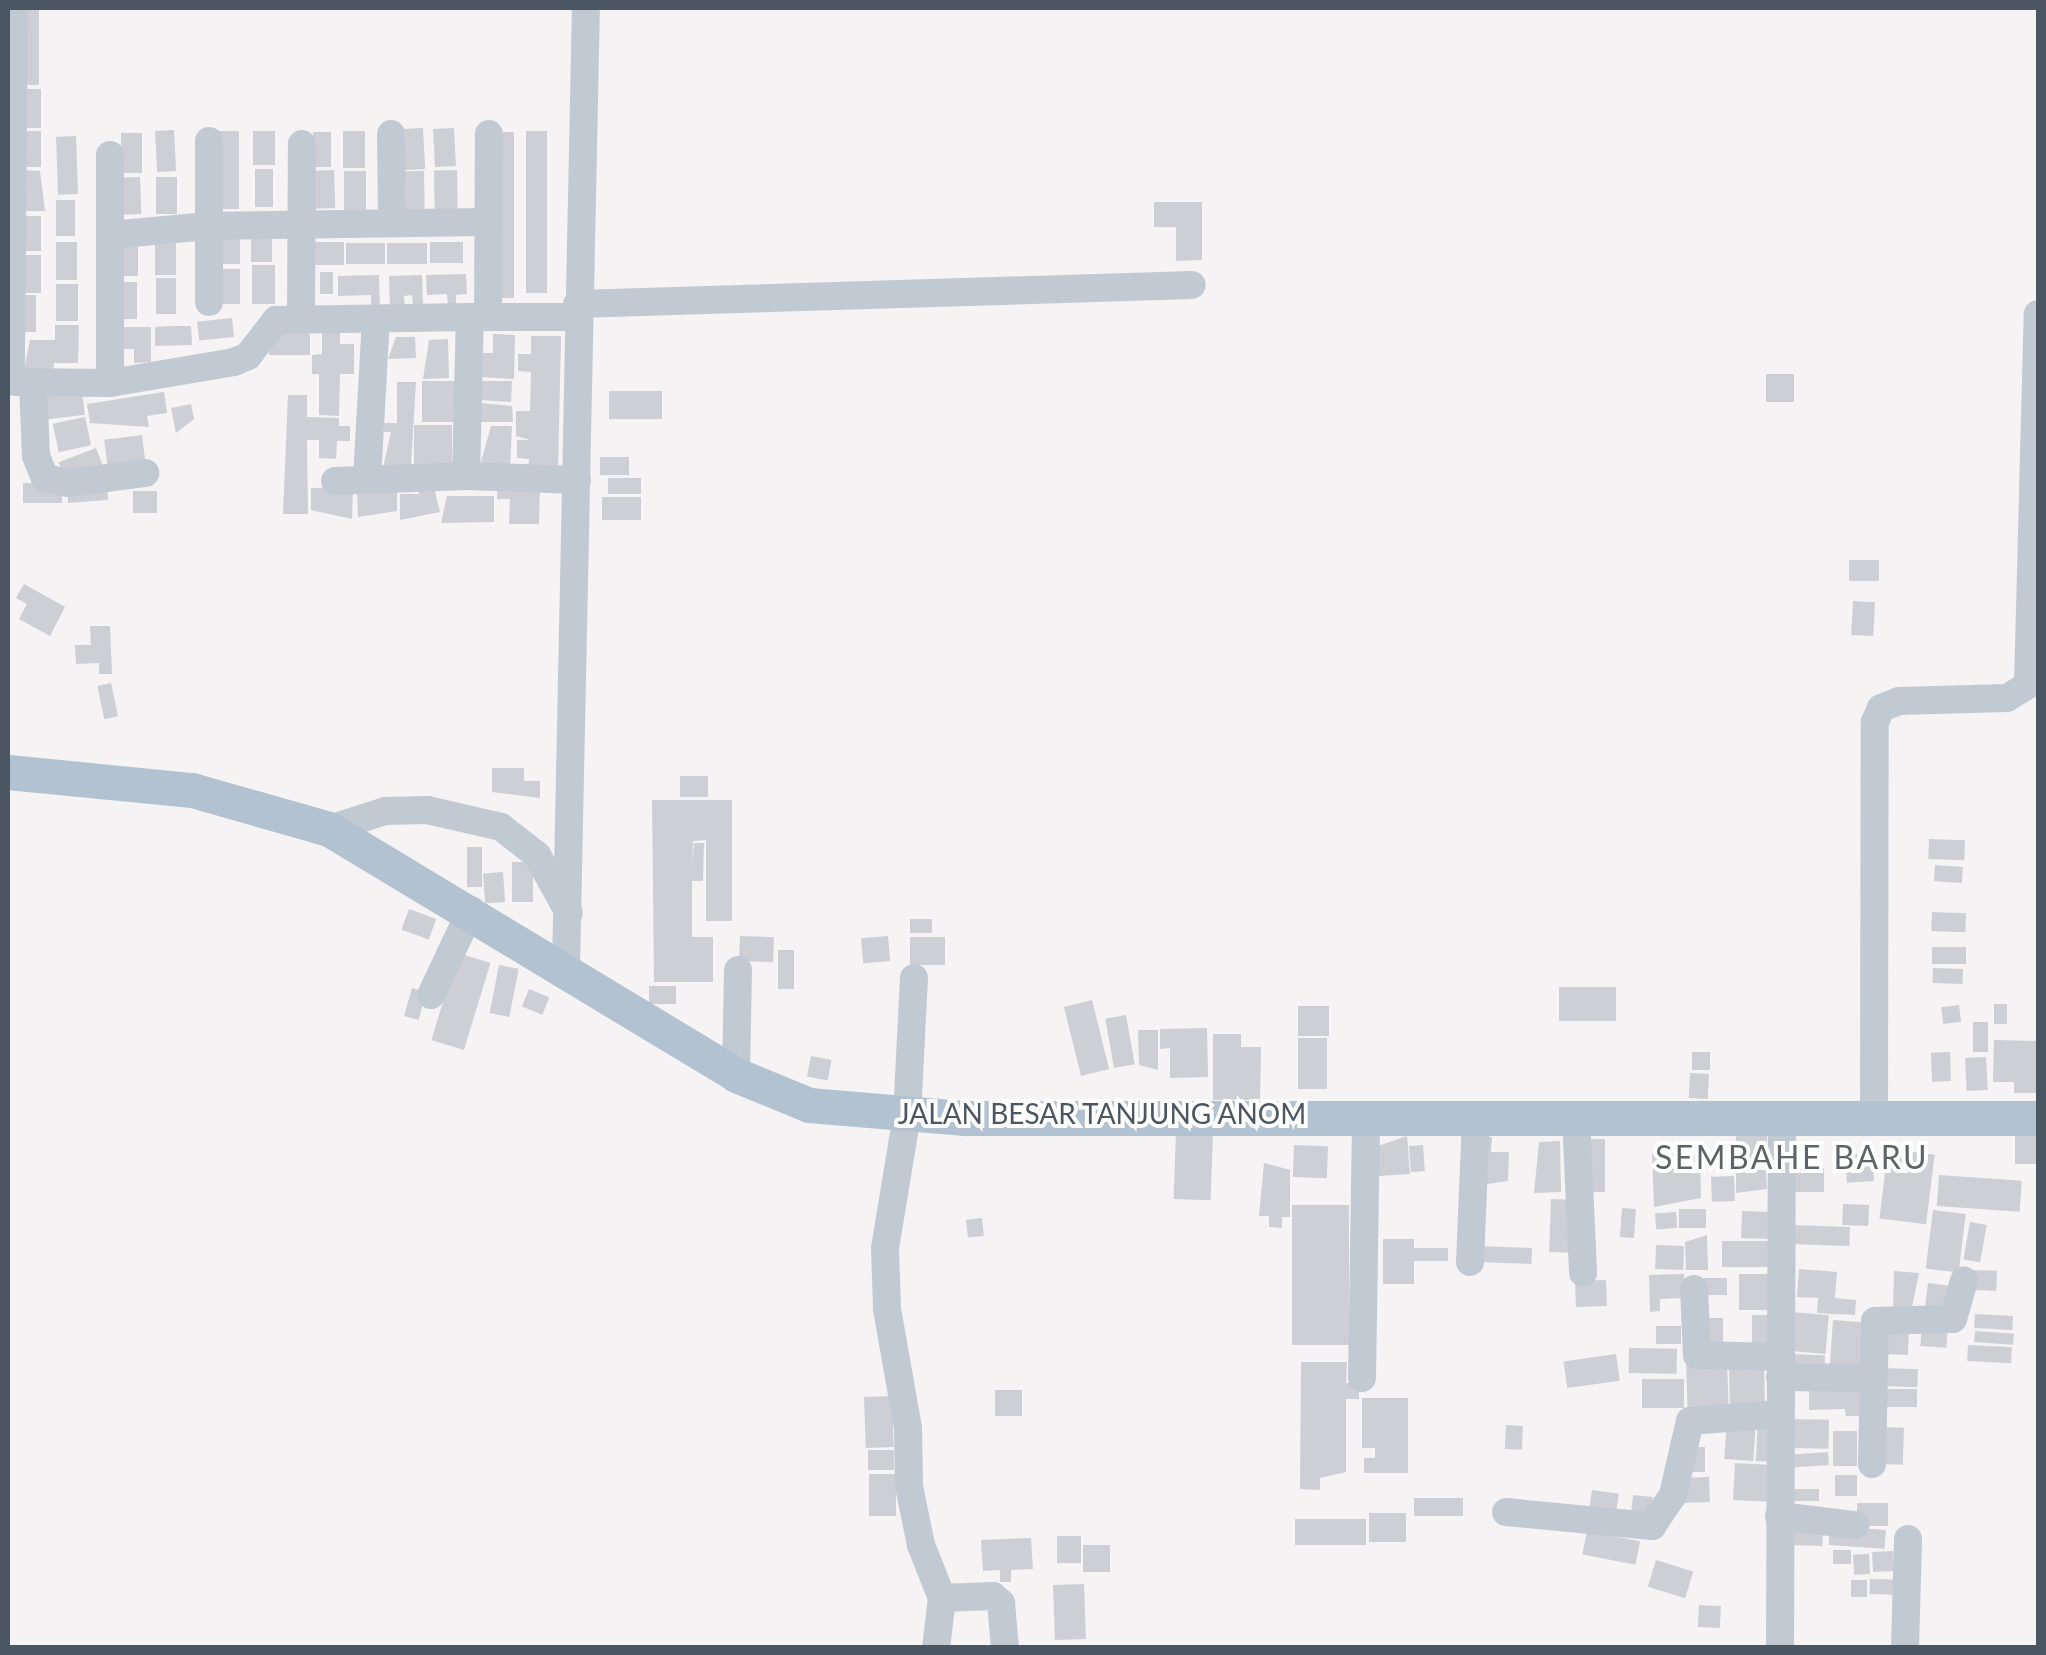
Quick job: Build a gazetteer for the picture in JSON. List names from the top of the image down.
{
  "streets": {
    "main road": ["JALAN BESAR TANJUNG ANOM"]
  },
  "districts": ["SEMBAHE BARU"]
}
